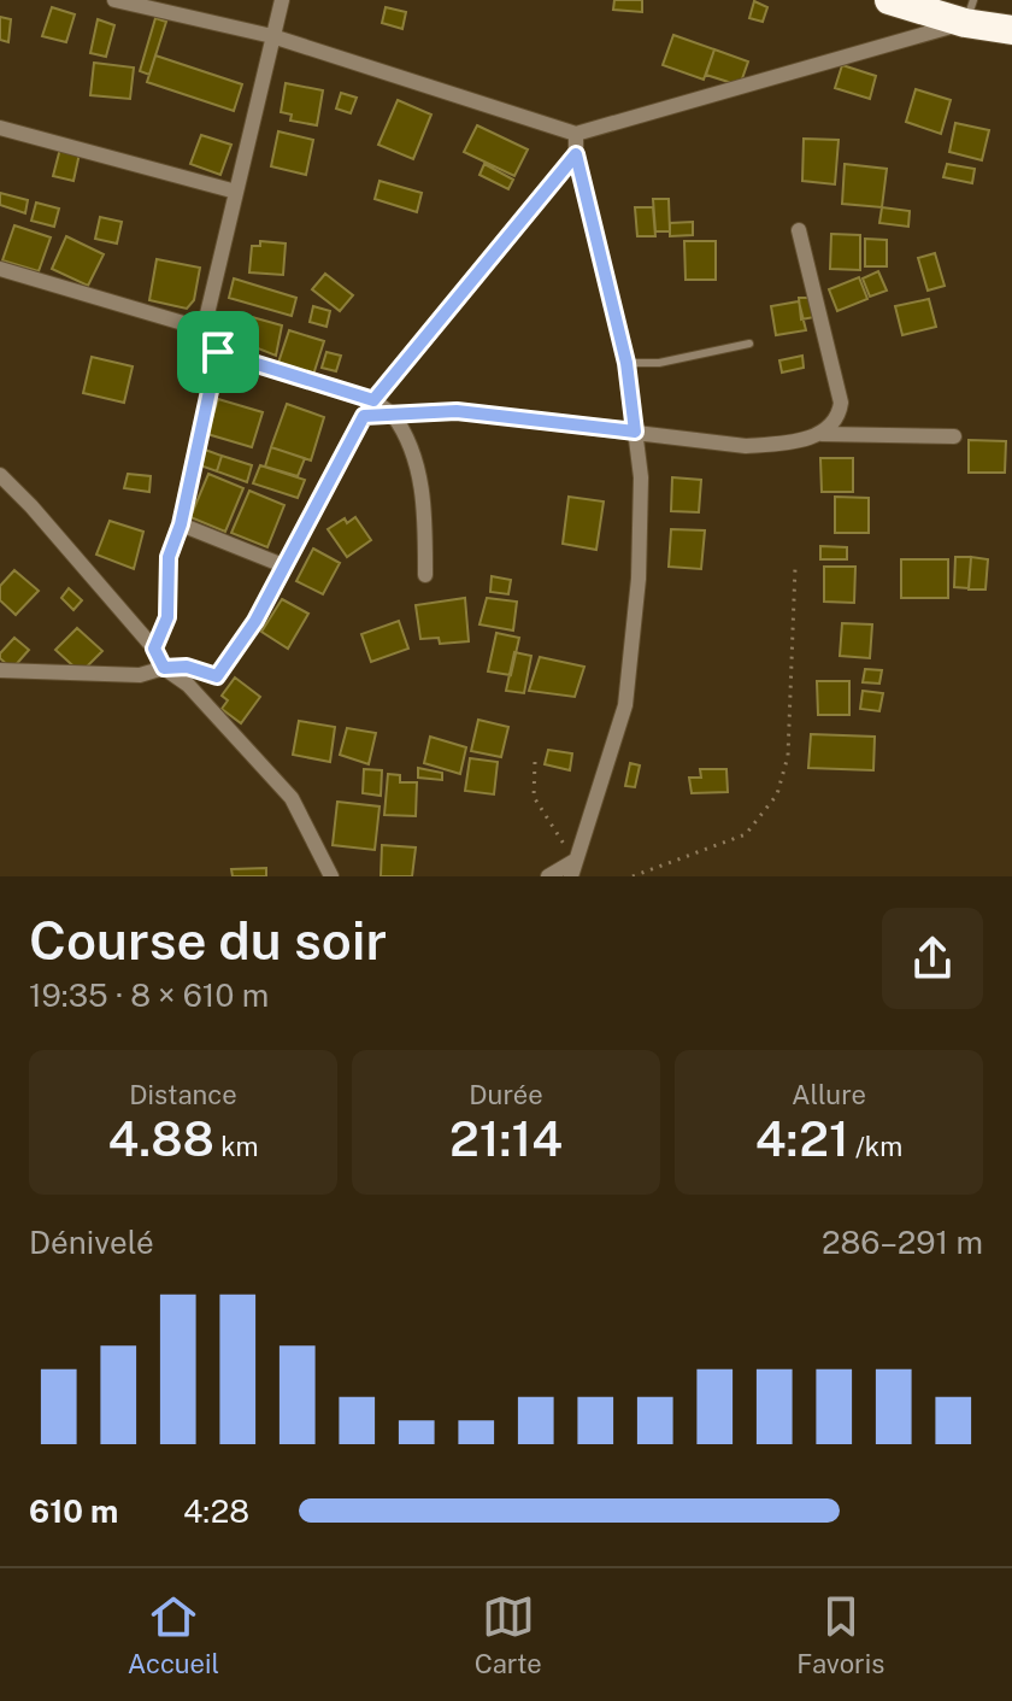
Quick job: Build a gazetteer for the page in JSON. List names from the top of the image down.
{
  "page": {
    "heading": ["Course du soir", "19:35 · 8 × 610 m"],
    "stats": [
      ["Distance", "4.88 km"],
      ["Durée", "21:14"],
      ["Allure", "4:21 /km"]
    ],
    "chart": ["Dénivelé", "286–291 m"],
    "list": [
      {
        "name": "610 m",
        "note": "4:28"
      }
    ],
    "tabs": ["Accueil", "Carte", "Favoris"]
  }
}
